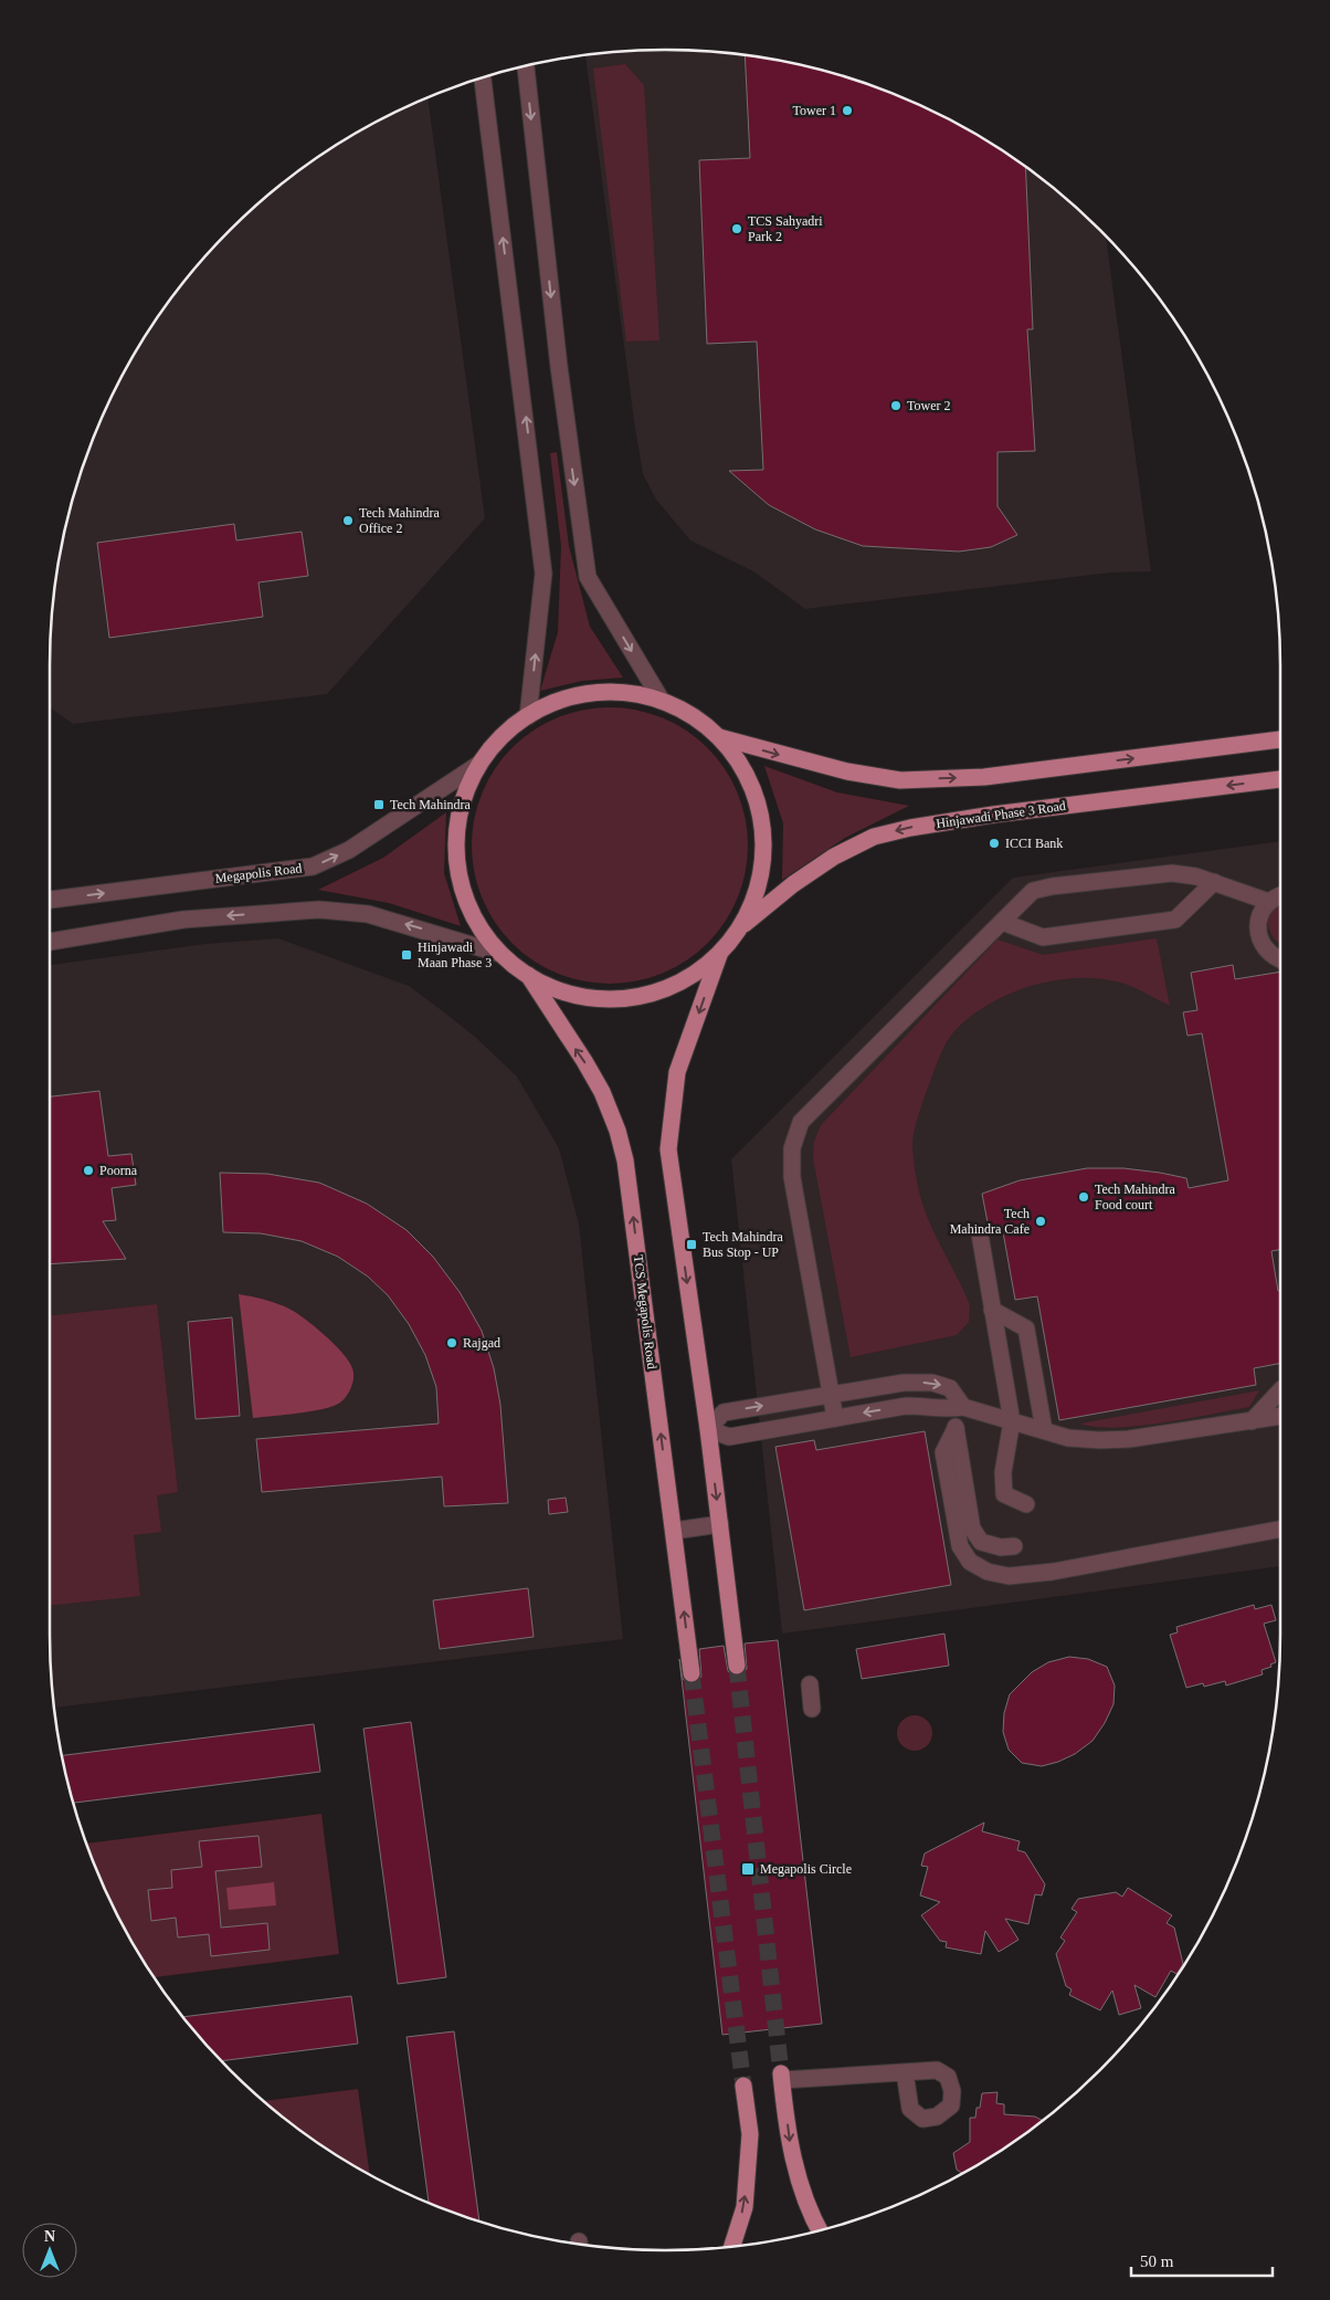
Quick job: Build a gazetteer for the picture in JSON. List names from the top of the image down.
{
  "streets": {
    "main road": ["Hinjawadi Phase 3 Road", "TCS Megapolis Road"],
    "street": ["Megapolis Road"]
  },
  "places": {
    "other": [
      "Tower 1",
      "TCS Sahyadri Park 2",
      "Tower 2",
      "Tech Mahindra Office 2",
      "ICCI Bank",
      "Poorna",
      "Tech Mahindra Food court",
      "Tech Mahindra Cafe",
      "Rajgad"
    ],
    "transit": [
      "Tech Mahindra",
      "Hinjawadi Maan Phase 3",
      "Tech Mahindra Bus Stop - UP",
      "Megapolis Circle"
    ]
  },
  "scale_bar": "50 m",
  "north": "top"
}
